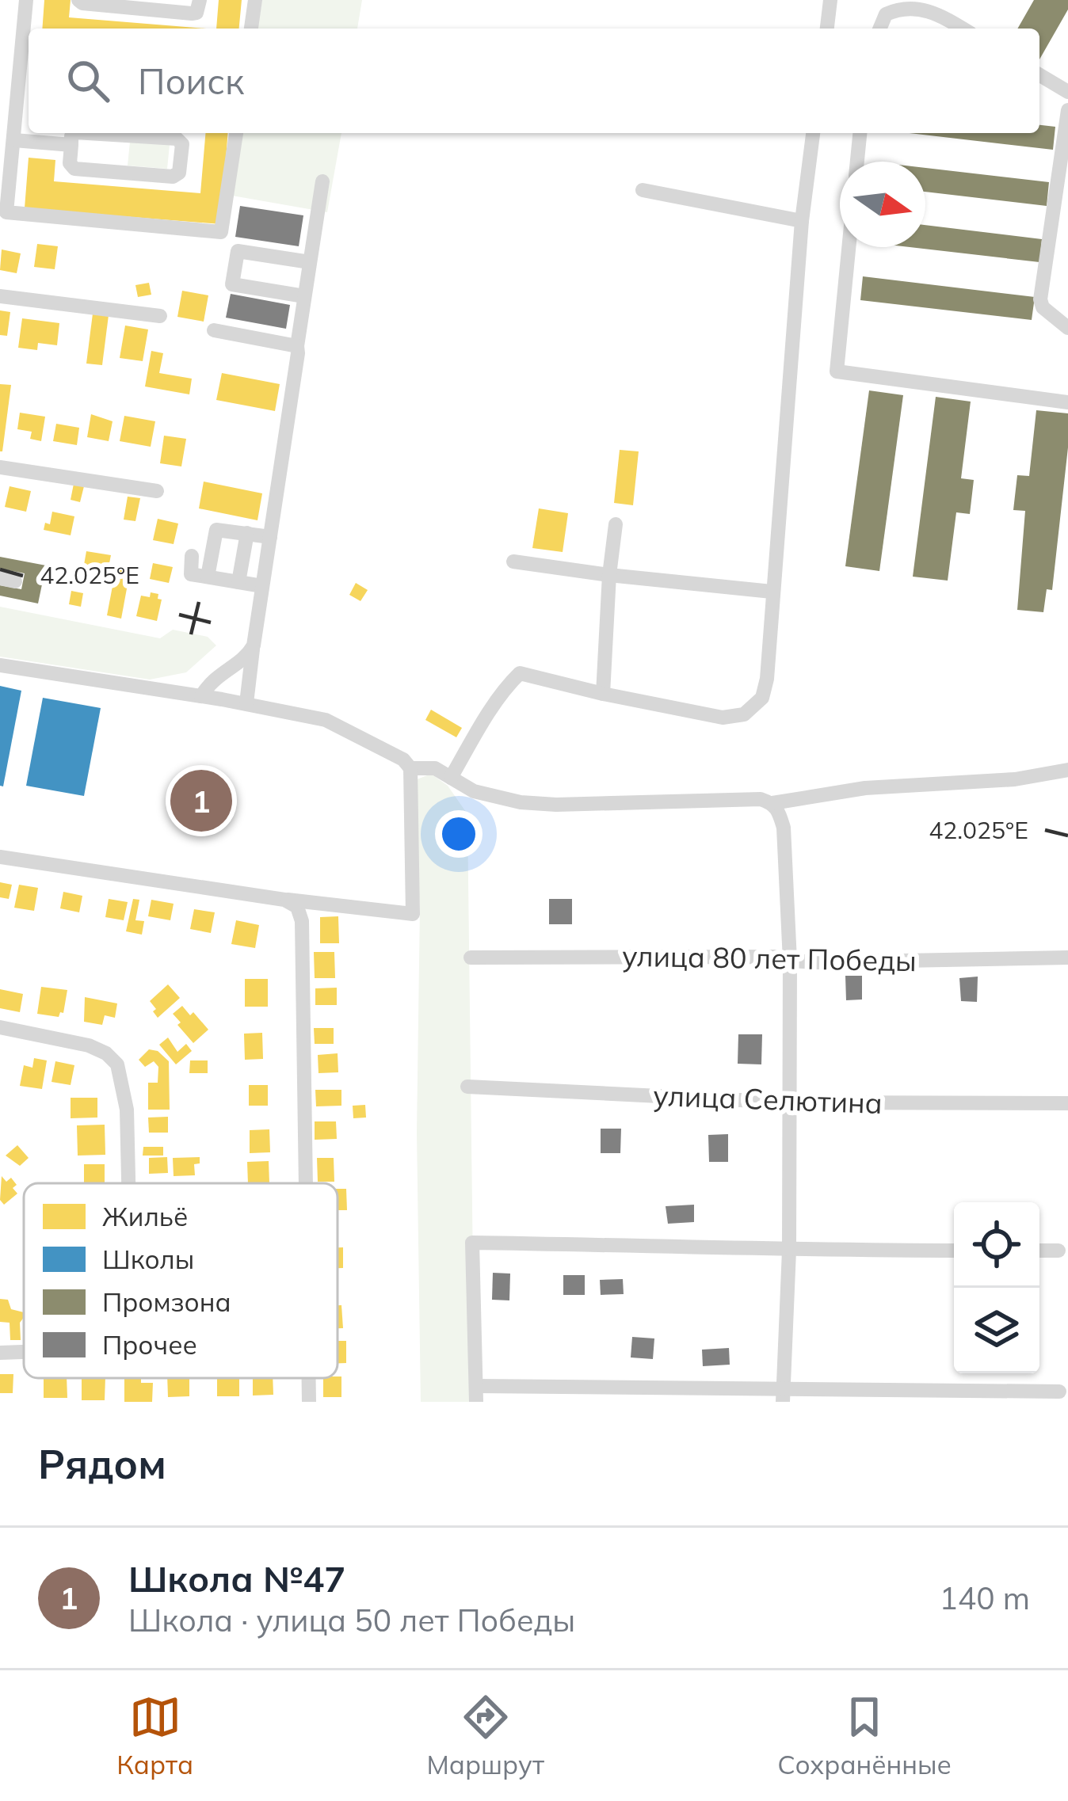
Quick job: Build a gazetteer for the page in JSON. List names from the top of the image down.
{
  "streets": {
    "street": ["улица 80 лет Победы", "улица Селютина"]
  },
  "legend": [
    "Жильё",
    "Школы",
    "Промзона",
    "Прочее"
  ],
  "north": "right",
  "page": {
    "search": "Поиск",
    "pins": "1",
    "heading": "Рядом",
    "list": [
      {
        "mark": "1",
        "name": "Школа №47",
        "note": "Школа · улица 50 лет Победы",
        "value": "140 m"
      }
    ],
    "nav": ["Карта", "Маршрут", "Сохранённые"]
  },
  "coordinates": ["42.025°E"]
}
